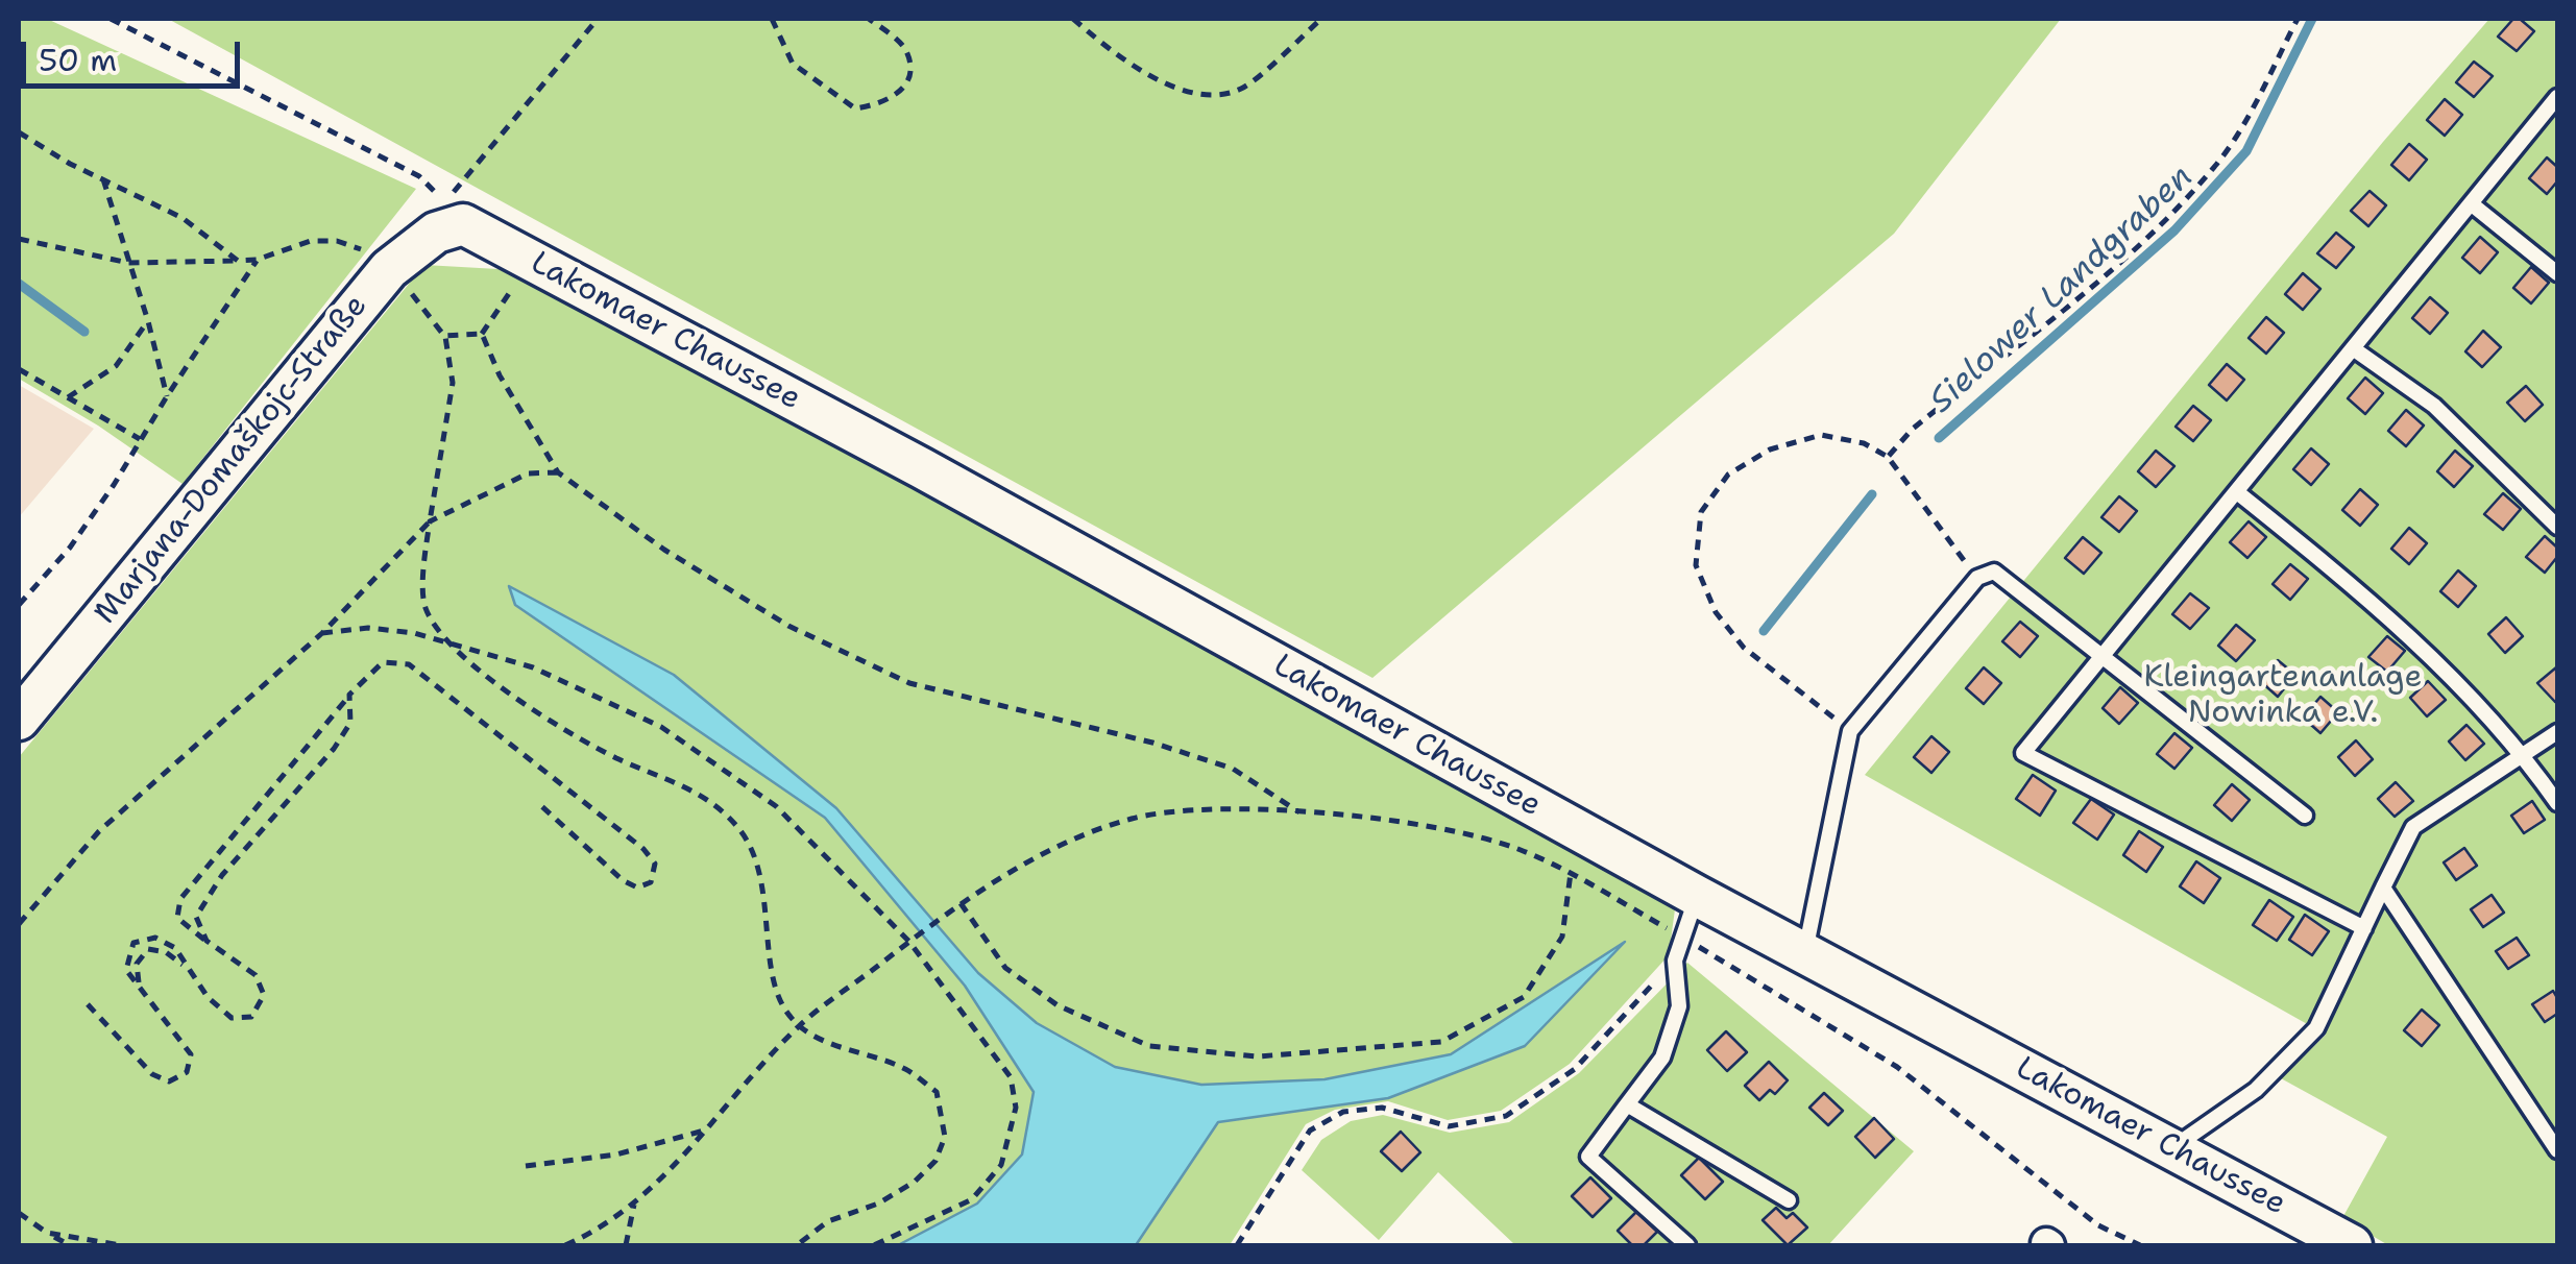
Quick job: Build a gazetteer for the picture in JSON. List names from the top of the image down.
{
  "streets": {
    "street": ["Lakomaer Chaussee", "Marjana-Domaškojc-Straße"]
  },
  "crossings": [
    ["Lakomaer Chaussee", "Marjana-Domaškojc-Straße"]
  ],
  "water": ["Sielower Landgraben"],
  "parks": ["Kleingartenanlage Nowinka e.V."],
  "scale_bar": "50 m"
}
